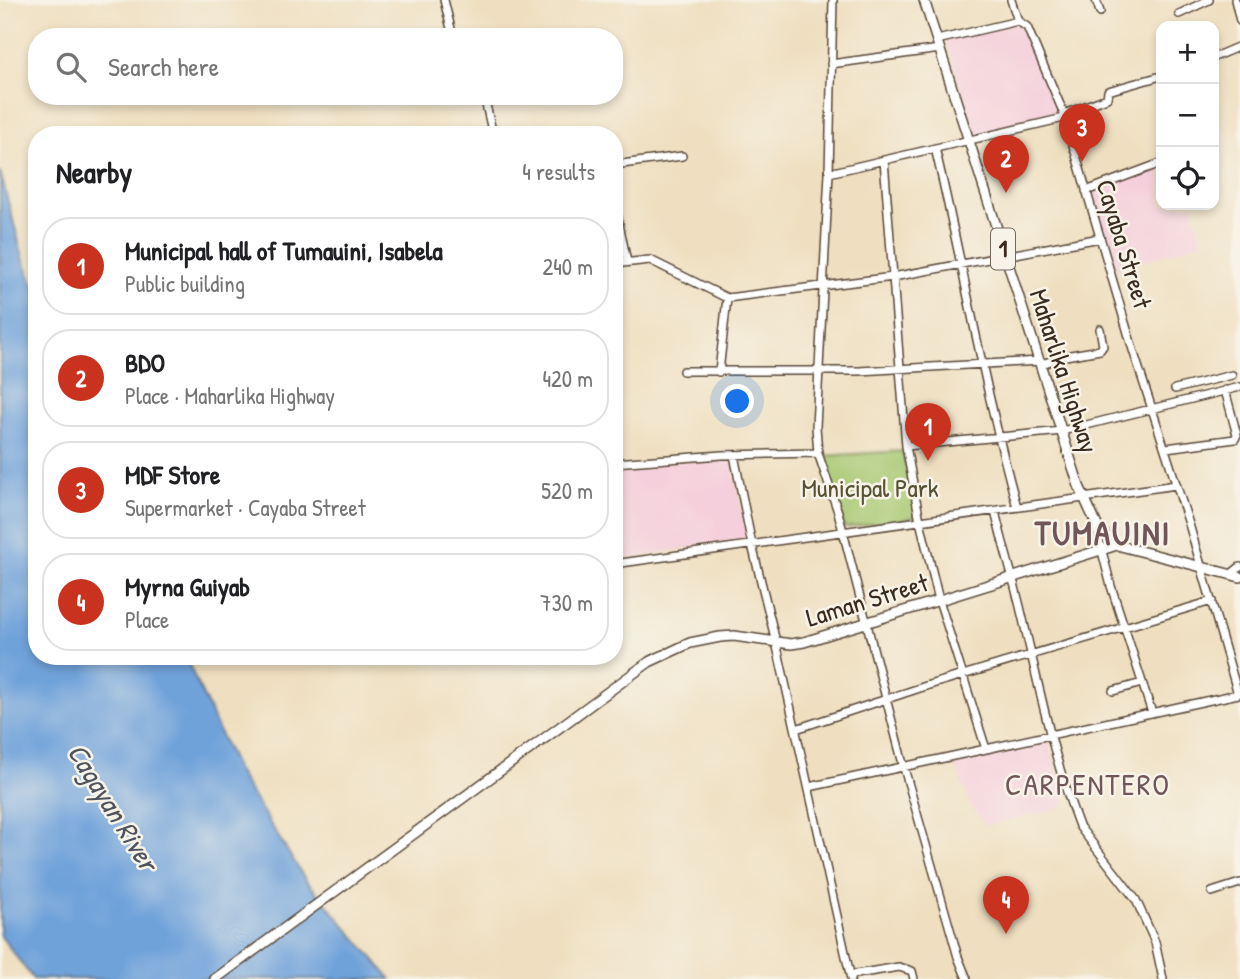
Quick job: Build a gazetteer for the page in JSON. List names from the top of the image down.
{
  "streets": {
    "main road": ["1", "Maharlika Highway", "Laman Street"],
    "street": ["Cayaba Street"]
  },
  "crossings": [
    ["Cayaba Street", "Maharlika Highway"],
    ["Maharlika Highway", "Laman Street"]
  ],
  "districts": ["TUMAUINI", "CARPENTERO"],
  "water": ["Cagayan River"],
  "parks": ["Municipal Park"],
  "page": {
    "map_buttons": ["+", "−"],
    "search": "Search here",
    "pins": [
      "3",
      "2",
      "1",
      "4"
    ],
    "heading": ["Nearby", "4 results"],
    "list": [
      {
        "mark": "1",
        "name": "Municipal hall of Tumauini, Isabela",
        "note": "Public building",
        "value": "240 m"
      },
      {
        "mark": "2",
        "name": "BDO",
        "note": "Place · Maharlika Highway",
        "value": "420 m"
      },
      {
        "mark": "3",
        "name": "MDF Store",
        "note": "Supermarket · Cayaba Street",
        "value": "520 m"
      },
      {
        "mark": "4",
        "name": "Myrna Guiyab",
        "note": "Place",
        "value": "730 m"
      }
    ]
  }
}
